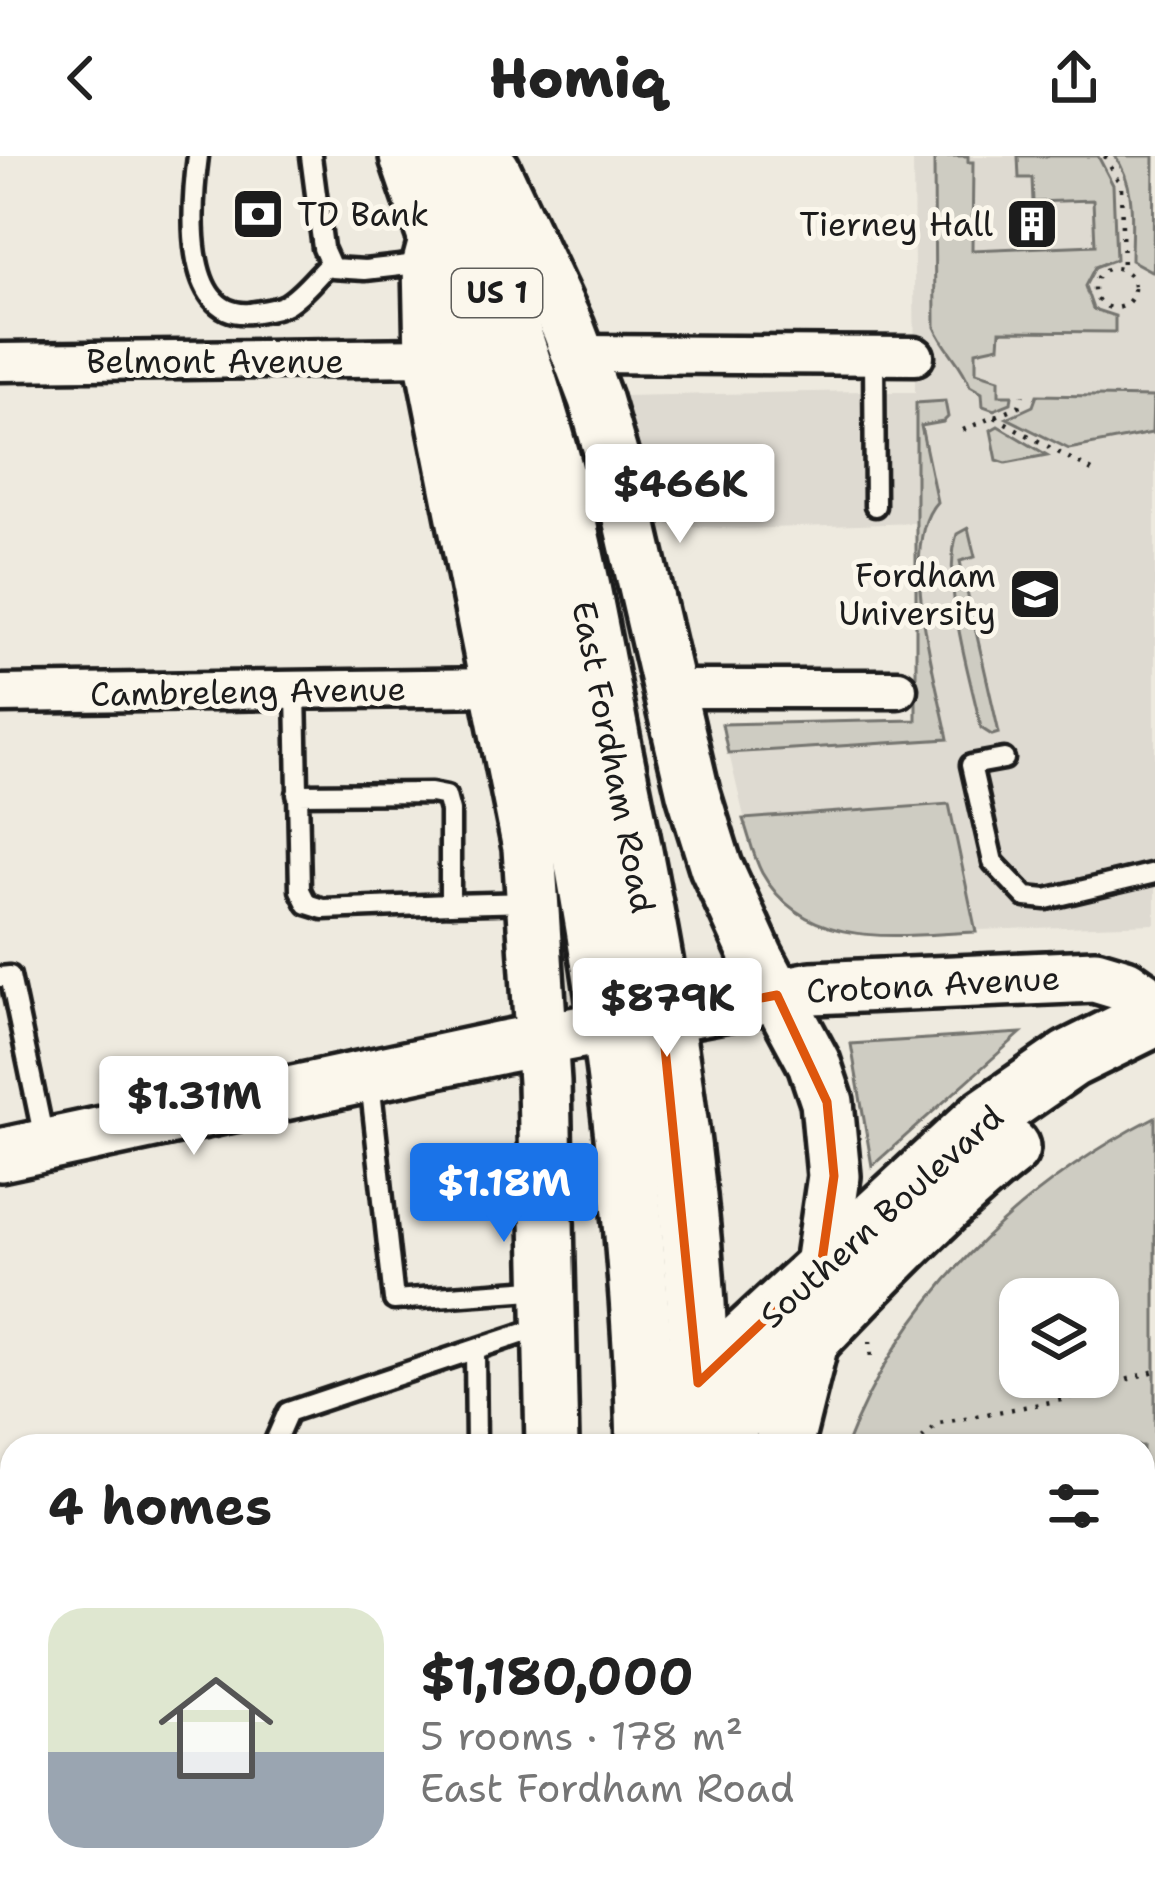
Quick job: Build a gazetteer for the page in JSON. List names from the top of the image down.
{
  "streets": {
    "main road": ["US 1", "East Fordham Road", "Southern Boulevard"],
    "street": ["Belmont Avenue", "Cambreleng Avenue", "Crotona Avenue"]
  },
  "crossings": [
    ["Belmont Avenue", "East Fordham Road"],
    ["Cambreleng Avenue", "East Fordham Road"],
    ["East Fordham Road", "Crotona Avenue"],
    ["East Fordham Road", "Southern Boulevard"]
  ],
  "places": {
    "bank": ["TD Bank"],
    "building": ["Tierney Hall"],
    "school or university": ["Fordham University"]
  },
  "page": {
    "header": "Homiq",
    "price": [
      "$466K",
      "$879K",
      "$1.31M",
      "$1.18M"
    ],
    "heading": "4 homes",
    "list": [
      {
        "name": "$1,180,000",
        "note": "5 rooms · 178 m² · East Fordham Road"
      }
    ]
  }
}
